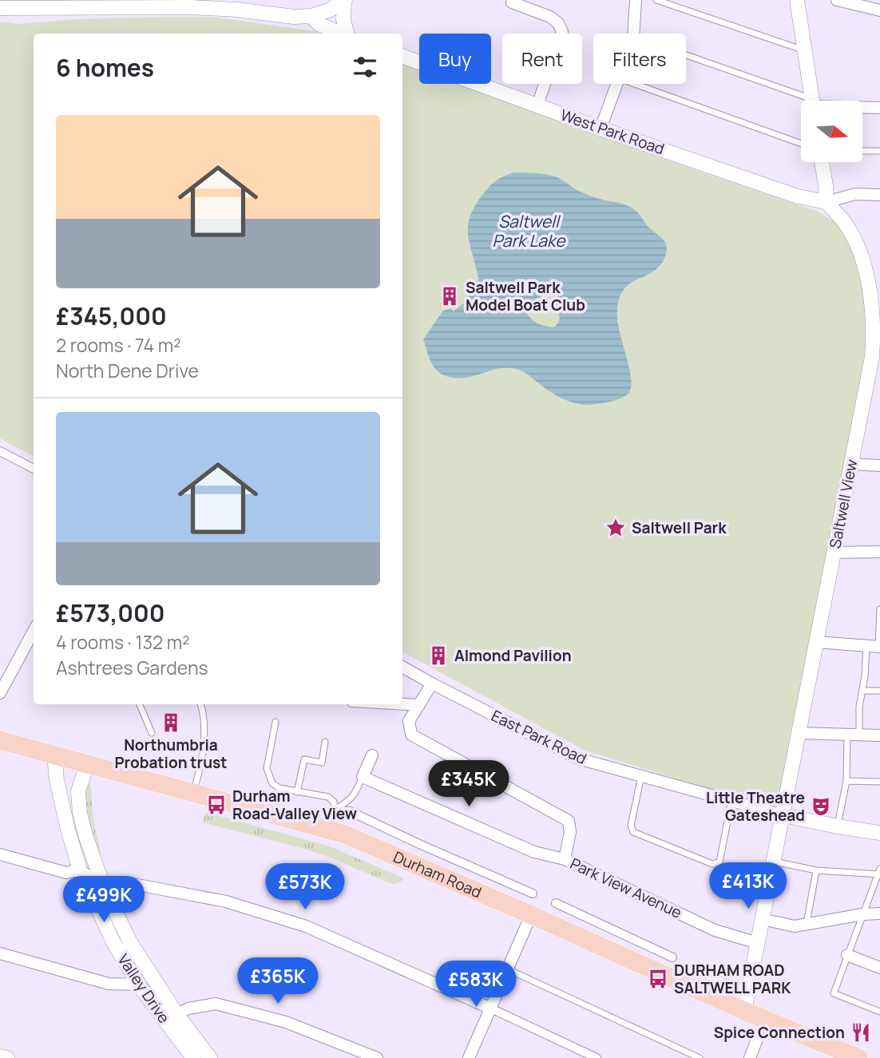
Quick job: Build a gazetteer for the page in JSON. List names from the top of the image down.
{
  "streets": {
    "main road": ["Durham Road"],
    "street": [
      "West Park Road",
      "Saltwell View",
      "East Park Road",
      "Park View Avenue",
      "Valley Drive"
    ]
  },
  "crossings": [
    ["West Park Road", "Saltwell View"],
    ["Saltwell View", "East Park Road"],
    ["Saltwell View", "Durham Road"],
    ["Saltwell View", "Park View Avenue"],
    ["East Park Road", "Park View Avenue"],
    ["Durham Road", "Valley Drive"]
  ],
  "water": ["Saltwell Park Lake"],
  "places": {
    "building": ["Saltwell Park Model Boat Club", "Almond Pavilion", "Northumbria Probation trust"],
    "place": ["Saltwell Park"],
    "bus stop": ["Durham Road-Valley View", "DURHAM ROAD SALTWELL PARK"],
    "theatre": ["Little Theatre Gateshead"],
    "restaurant": ["Spice Connection"]
  },
  "north": "right",
  "page": {
    "chip": ["Buy", "Rent", "Filters"],
    "heading": "6 homes",
    "list": [
      {
        "name": "£345,000",
        "note": "2 rooms · 74 m² · North Dene Drive"
      },
      {
        "name": "£573,000",
        "note": "4 rooms · 132 m² · Ashtrees Gardens"
      }
    ],
    "price": [
      "£345K",
      "£413K",
      "£573K",
      "£499K",
      "£365K",
      "£583K"
    ]
  }
}
